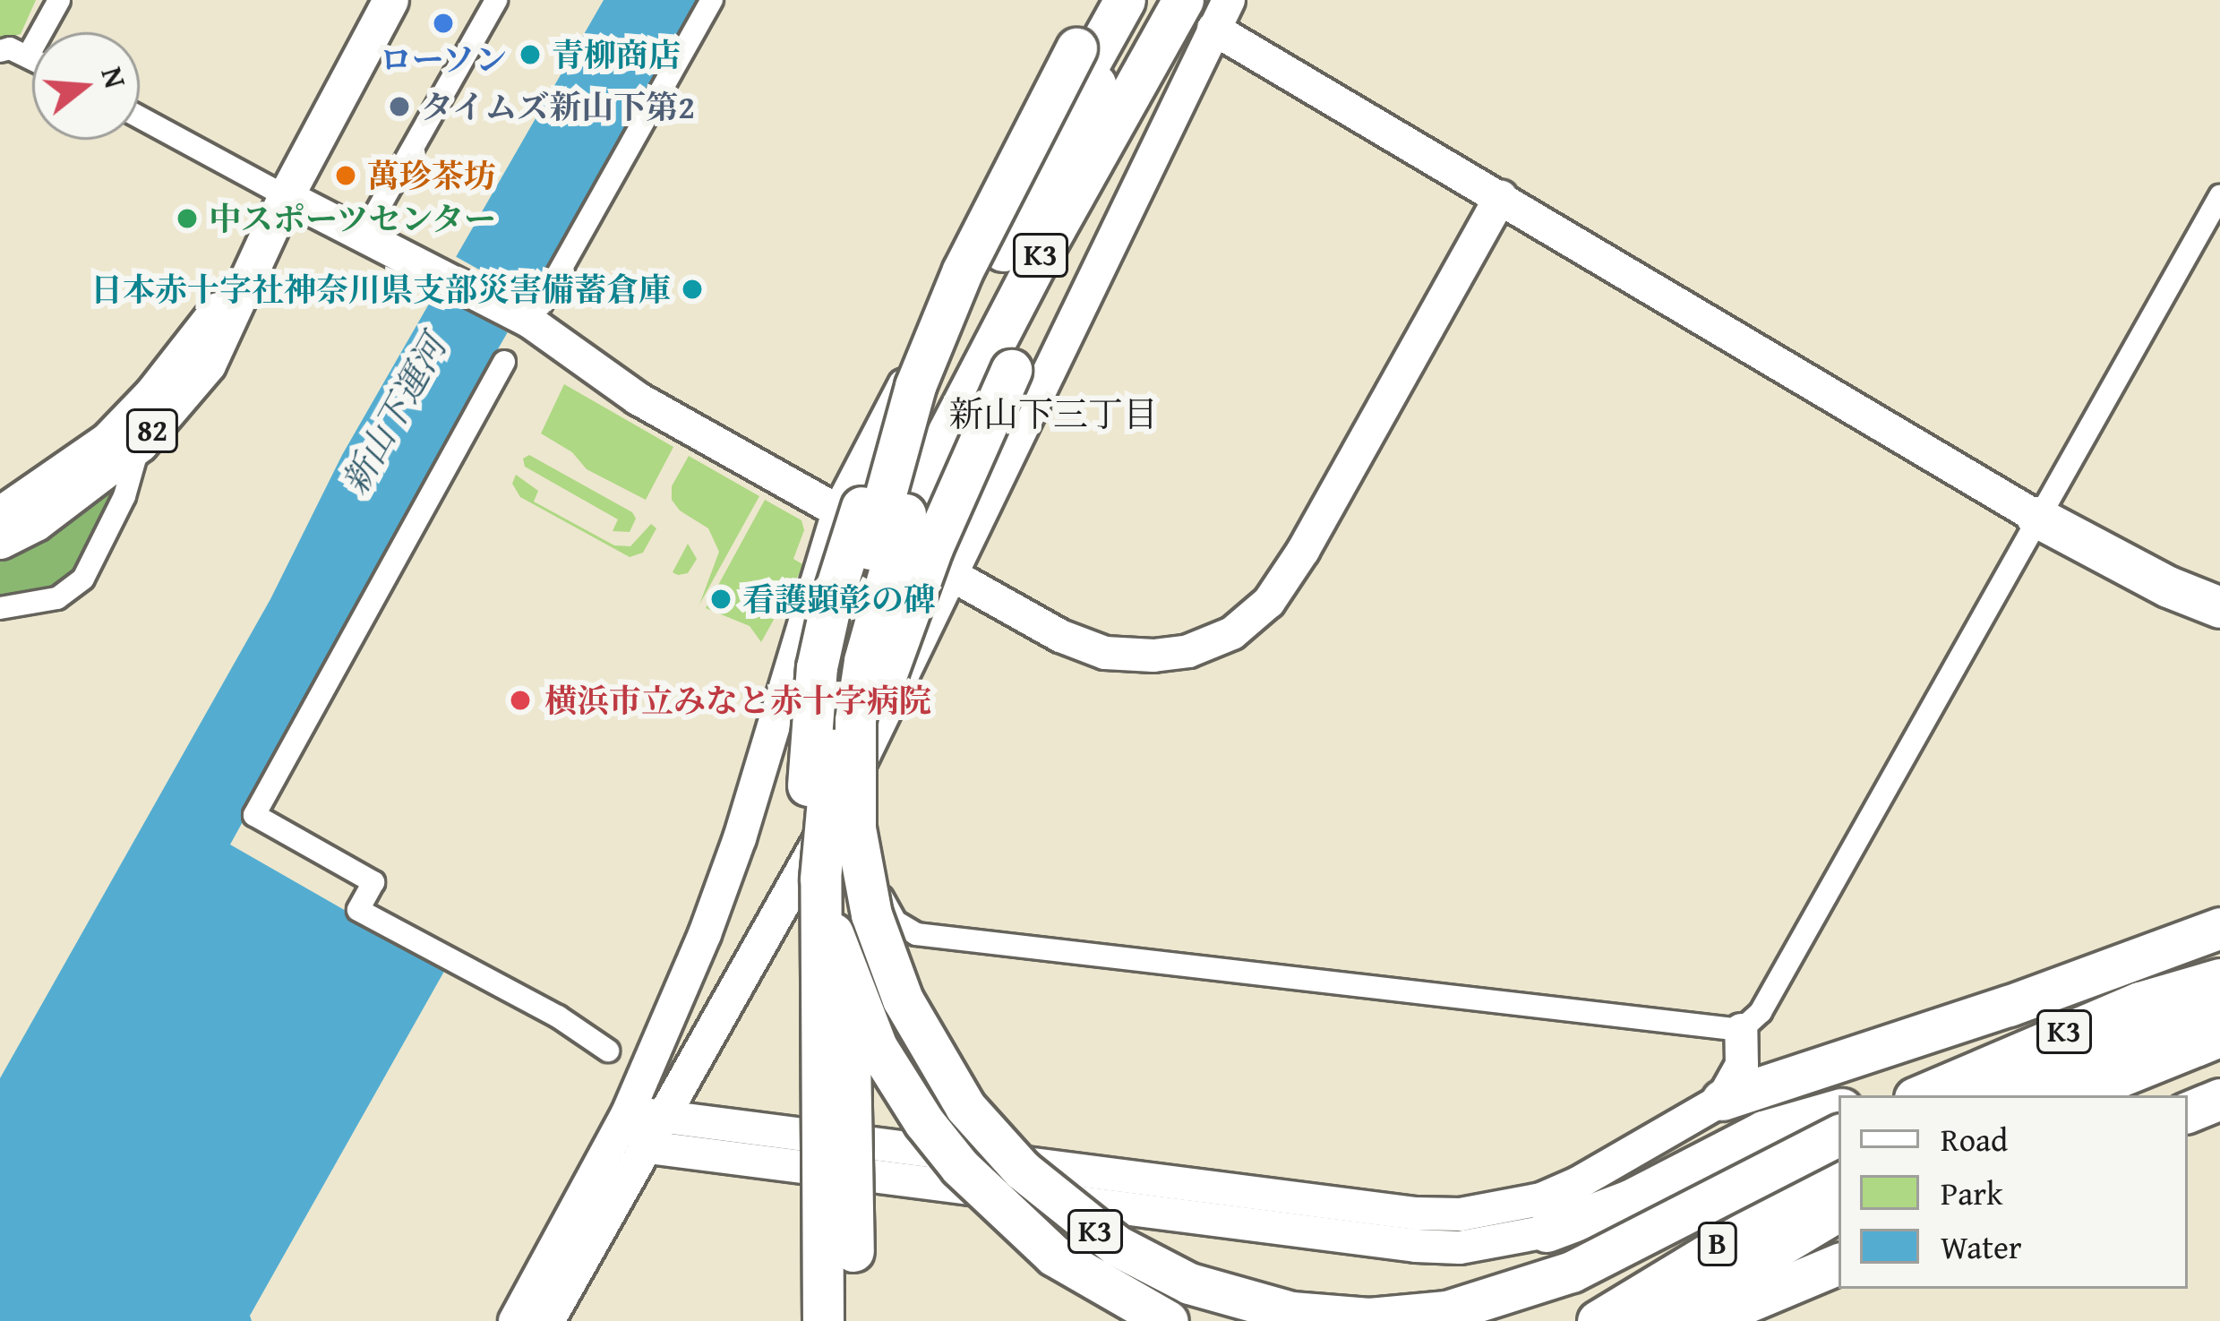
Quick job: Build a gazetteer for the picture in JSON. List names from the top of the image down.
{
  "streets": {
    "highway": ["K3", "B"],
    "main road": ["82"]
  },
  "districts": ["新山下三丁目"],
  "water": ["新山下運河"],
  "places": [
    "ローソン",
    "青柳商店",
    "タイムズ新山下第2",
    "萬珍茶坊",
    "中スポーツセンター",
    "日本赤十字社神奈川県支部災害備蓄倉庫",
    "看護顕彰の碑",
    "横浜市立みなと赤十字病院"
  ],
  "legend": ["Road", "Park", "Water"],
  "north": "right"
}
